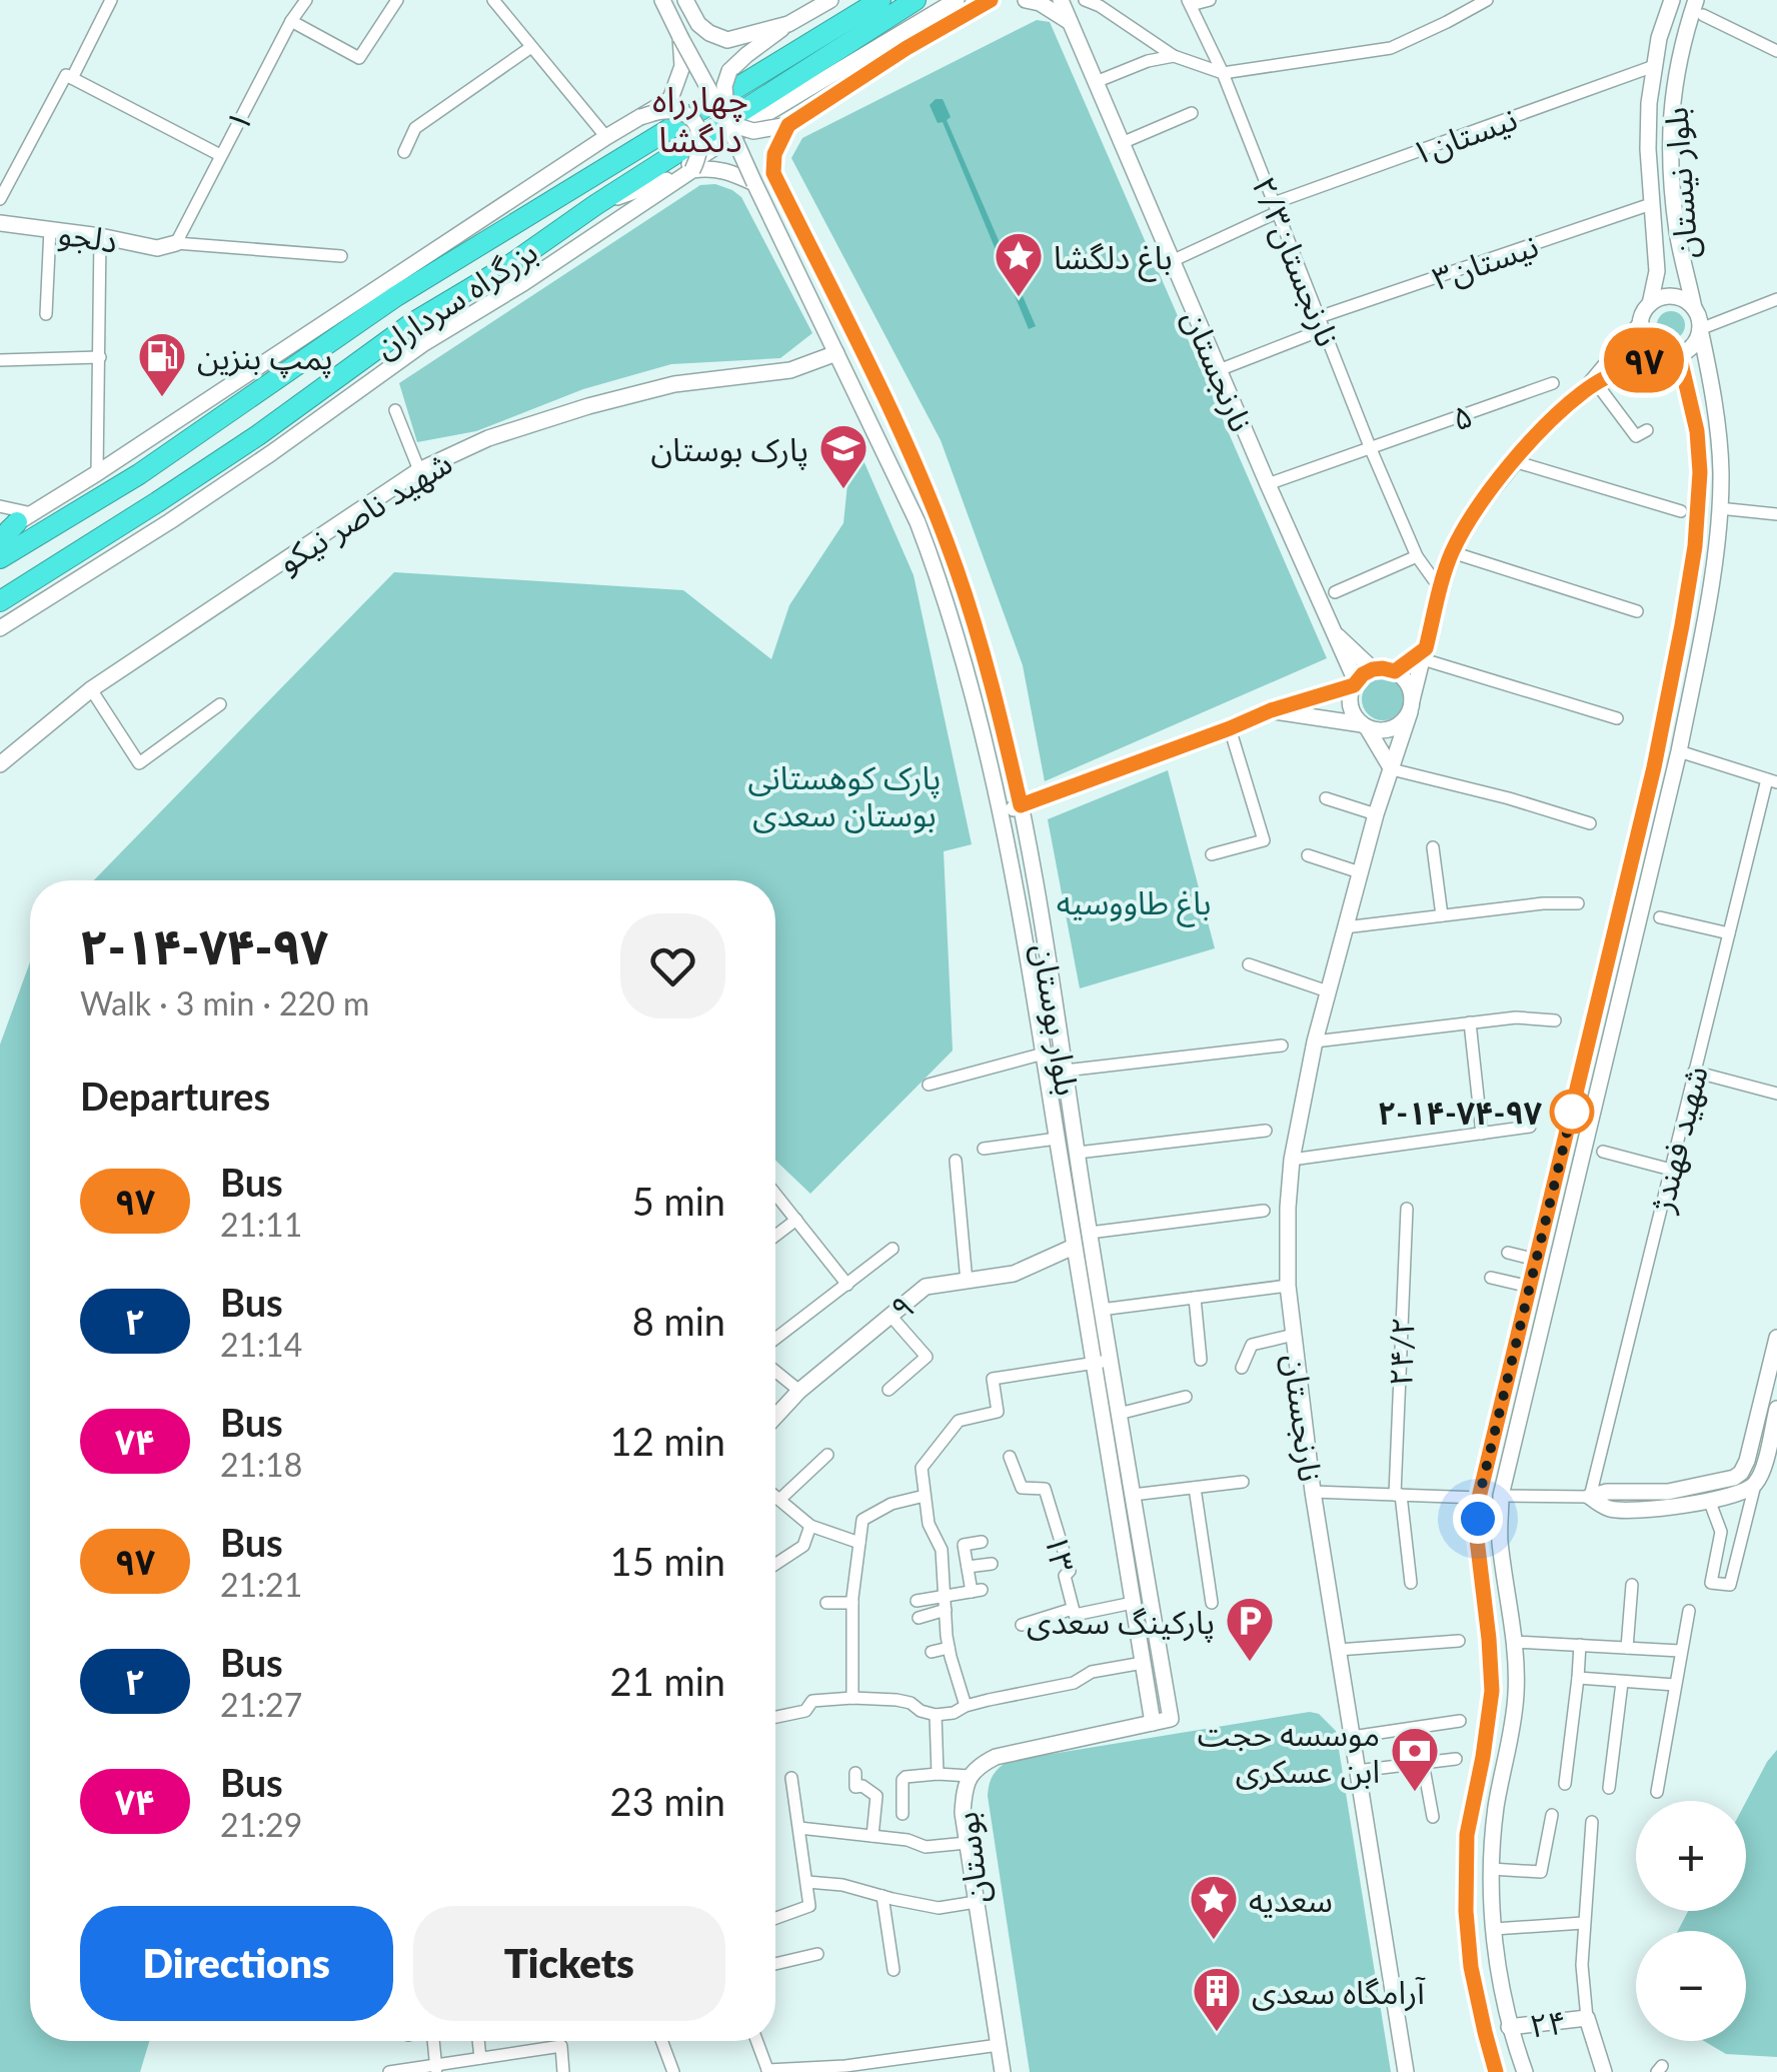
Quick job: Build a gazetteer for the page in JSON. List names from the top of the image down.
{
  "streets": {
    "highway": ["بزرگراه سرداران"],
    "main road": [
      "بلوار نیستان",
      "دلجو",
      "نارنجستان",
      "شهید ناصر نیکو",
      "بلوار بوستان",
      "۹",
      "بوستان",
      "۲۴"
    ],
    "street": [
      "۱",
      "۱نیستان",
      "۲/۳نارنجستان",
      "۳نیستان",
      "۵",
      "شهید فهندژ",
      "۲۴/۲",
      "۱۳"
    ]
  },
  "crossings": [
    ["۱", "دلجو"],
    ["۱نیستان", "بلوار نیستان"],
    ["۱نیستان", "۲/۳نارنجستان"],
    ["۱نیستان", "نارنجستان"],
    ["بلوار نیستان", "۳نیستان"],
    ["۲/۳نارنجستان", "۳نیستان"],
    ["۲/۳نارنجستان", "نارنجستان"],
    ["۲/۳نارنجستان", "۵"],
    ["۳نیستان", "نارنجستان"],
    ["نارنجستان", "۵"],
    ["شهید ناصر نیکو", "بلوار بوستان"],
    ["بلوار بوستان", "۹"],
    ["بلوار بوستان", "۱۳"],
    ["بلوار بوستان", "بوستان"]
  ],
  "districts": ["چهارراه دلگشا"],
  "parks": ["پارک کوهستانی بوستان سعدی", "باغ طاووسیه"],
  "places": {
    "place": ["باغ دلگشا", "سعدیه"],
    "fuel station": ["پمپ بنزین"],
    "school or university": ["پارک بوستان"],
    "other": ["۲-۱۴-۷۴-۹۷"],
    "parking": ["پارکینگ سعدی"],
    "bank": ["موسسه حجت ابن عسکری"],
    "building": ["آرامگاه سعدی"]
  },
  "lines": ["bus line ۹۷"],
  "page": {
    "on_map": "۹۷",
    "heading": [
      ["۲-۱۴-۷۴-۹۷", "Walk · 3 min · 220 m"],
      "Departures"
    ],
    "list": [
      {
        "mark": "۹۷",
        "name": "Bus",
        "note": "21:11",
        "value": "5 min"
      },
      {
        "mark": "۲",
        "name": "Bus",
        "note": "21:14",
        "value": "8 min"
      },
      {
        "mark": "۷۴",
        "name": "Bus",
        "note": "21:18",
        "value": "12 min"
      },
      {
        "mark": "۹۷",
        "name": "Bus",
        "note": "21:21",
        "value": "15 min"
      },
      {
        "mark": "۲",
        "name": "Bus",
        "note": "21:27",
        "value": "21 min"
      },
      {
        "mark": "۷۴",
        "name": "Bus",
        "note": "21:29",
        "value": "23 min"
      }
    ],
    "map_buttons": ["+", "−"],
    "buttons": ["Directions", "Tickets"]
  }
}
